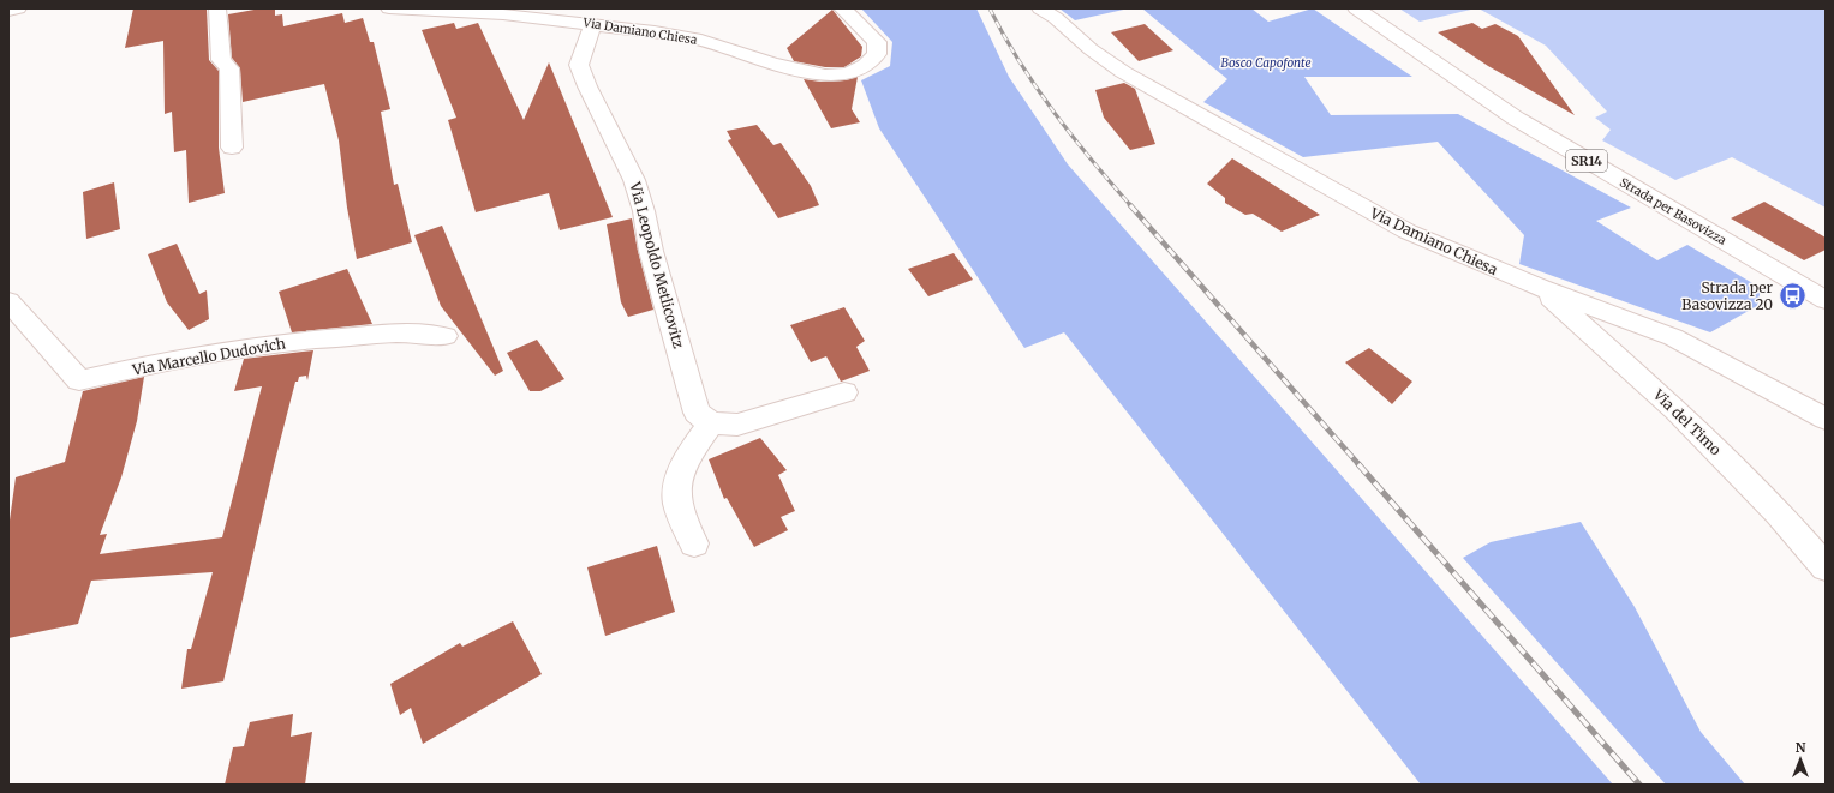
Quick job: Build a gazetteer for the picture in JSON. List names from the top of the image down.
{
  "streets": {
    "street": [
      "Via Damiano Chiesa",
      "SR14",
      "Strada per Basovizza",
      "Via Leopoldo Metlicovitz",
      "Via Marcello Dudovich",
      "Via del Timo"
    ]
  },
  "crossings": [
    ["Via Damiano Chiesa", "Via Leopoldo Metlicovitz"],
    ["Via Damiano Chiesa", "Via del Timo"]
  ],
  "parks": ["Bosco Capofonte"],
  "places": {
    "bus stop": ["Strada per Basovizza 20"]
  },
  "north": "top"
}
